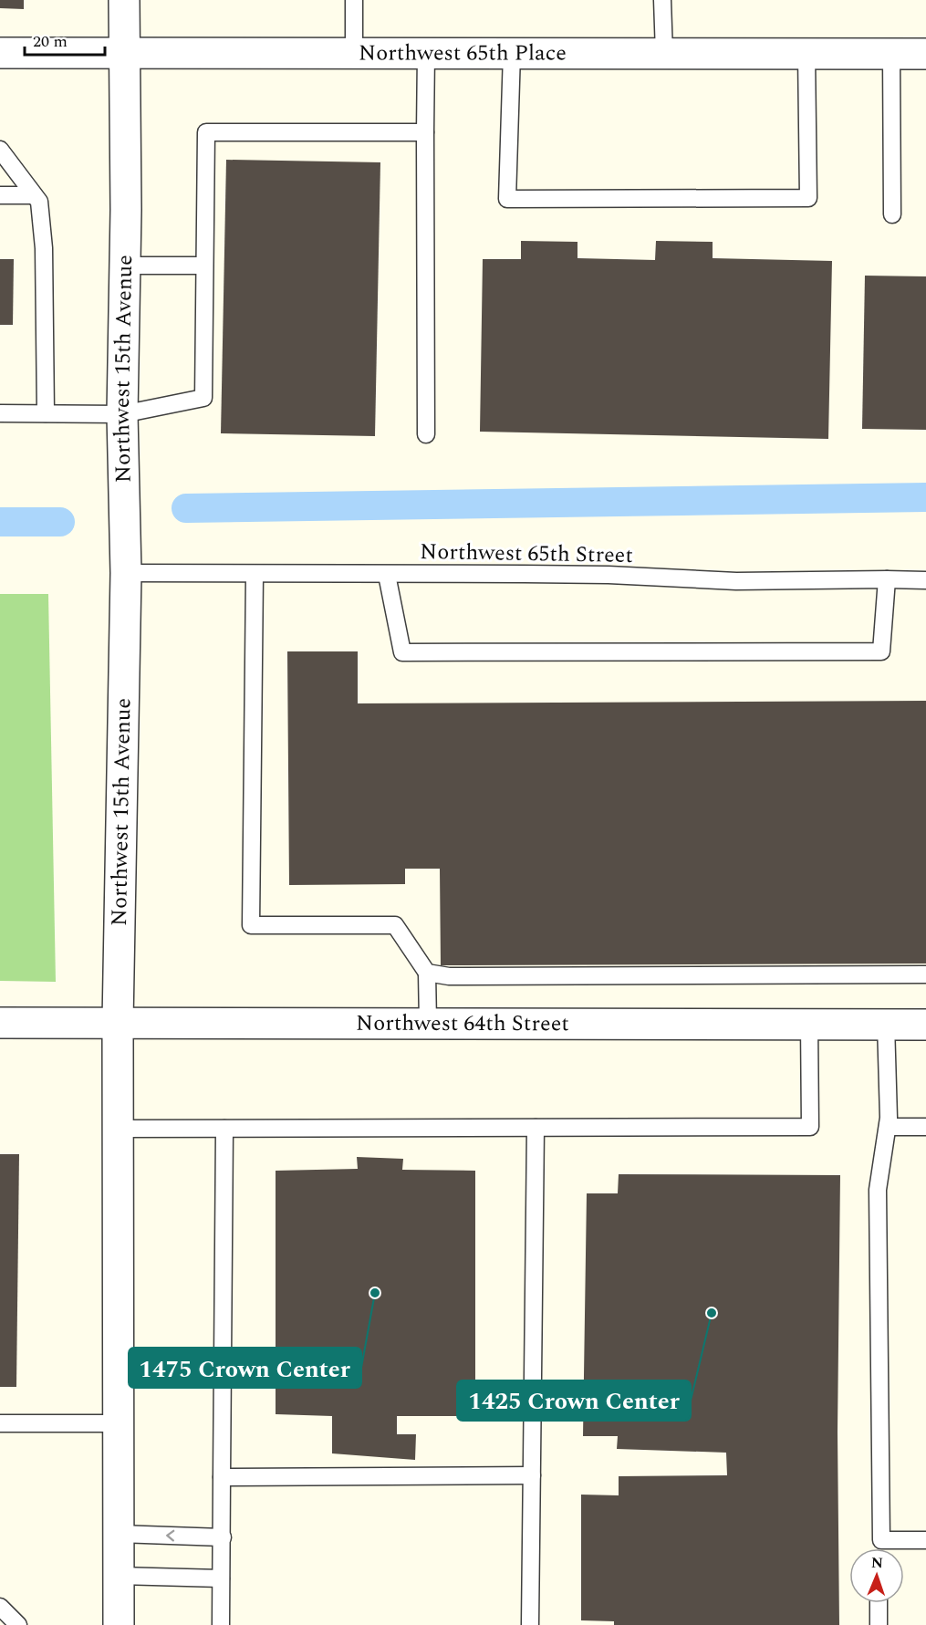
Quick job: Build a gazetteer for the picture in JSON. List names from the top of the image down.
{
  "streets": {
    "street": ["Northwest 65th Place", "Northwest 15th Avenue", "Northwest 64th Street"],
    "lane": ["Northwest 65th Street"]
  },
  "crossings": [
    ["Northwest 65th Place", "Northwest 15th Avenue"],
    ["Northwest 15th Avenue", "Northwest 65th Street"],
    ["Northwest 15th Avenue", "Northwest 64th Street"]
  ],
  "places": ["1475 Crown Center", "1425 Crown Center"],
  "scale_bar": "20 m",
  "north": "top"
}
